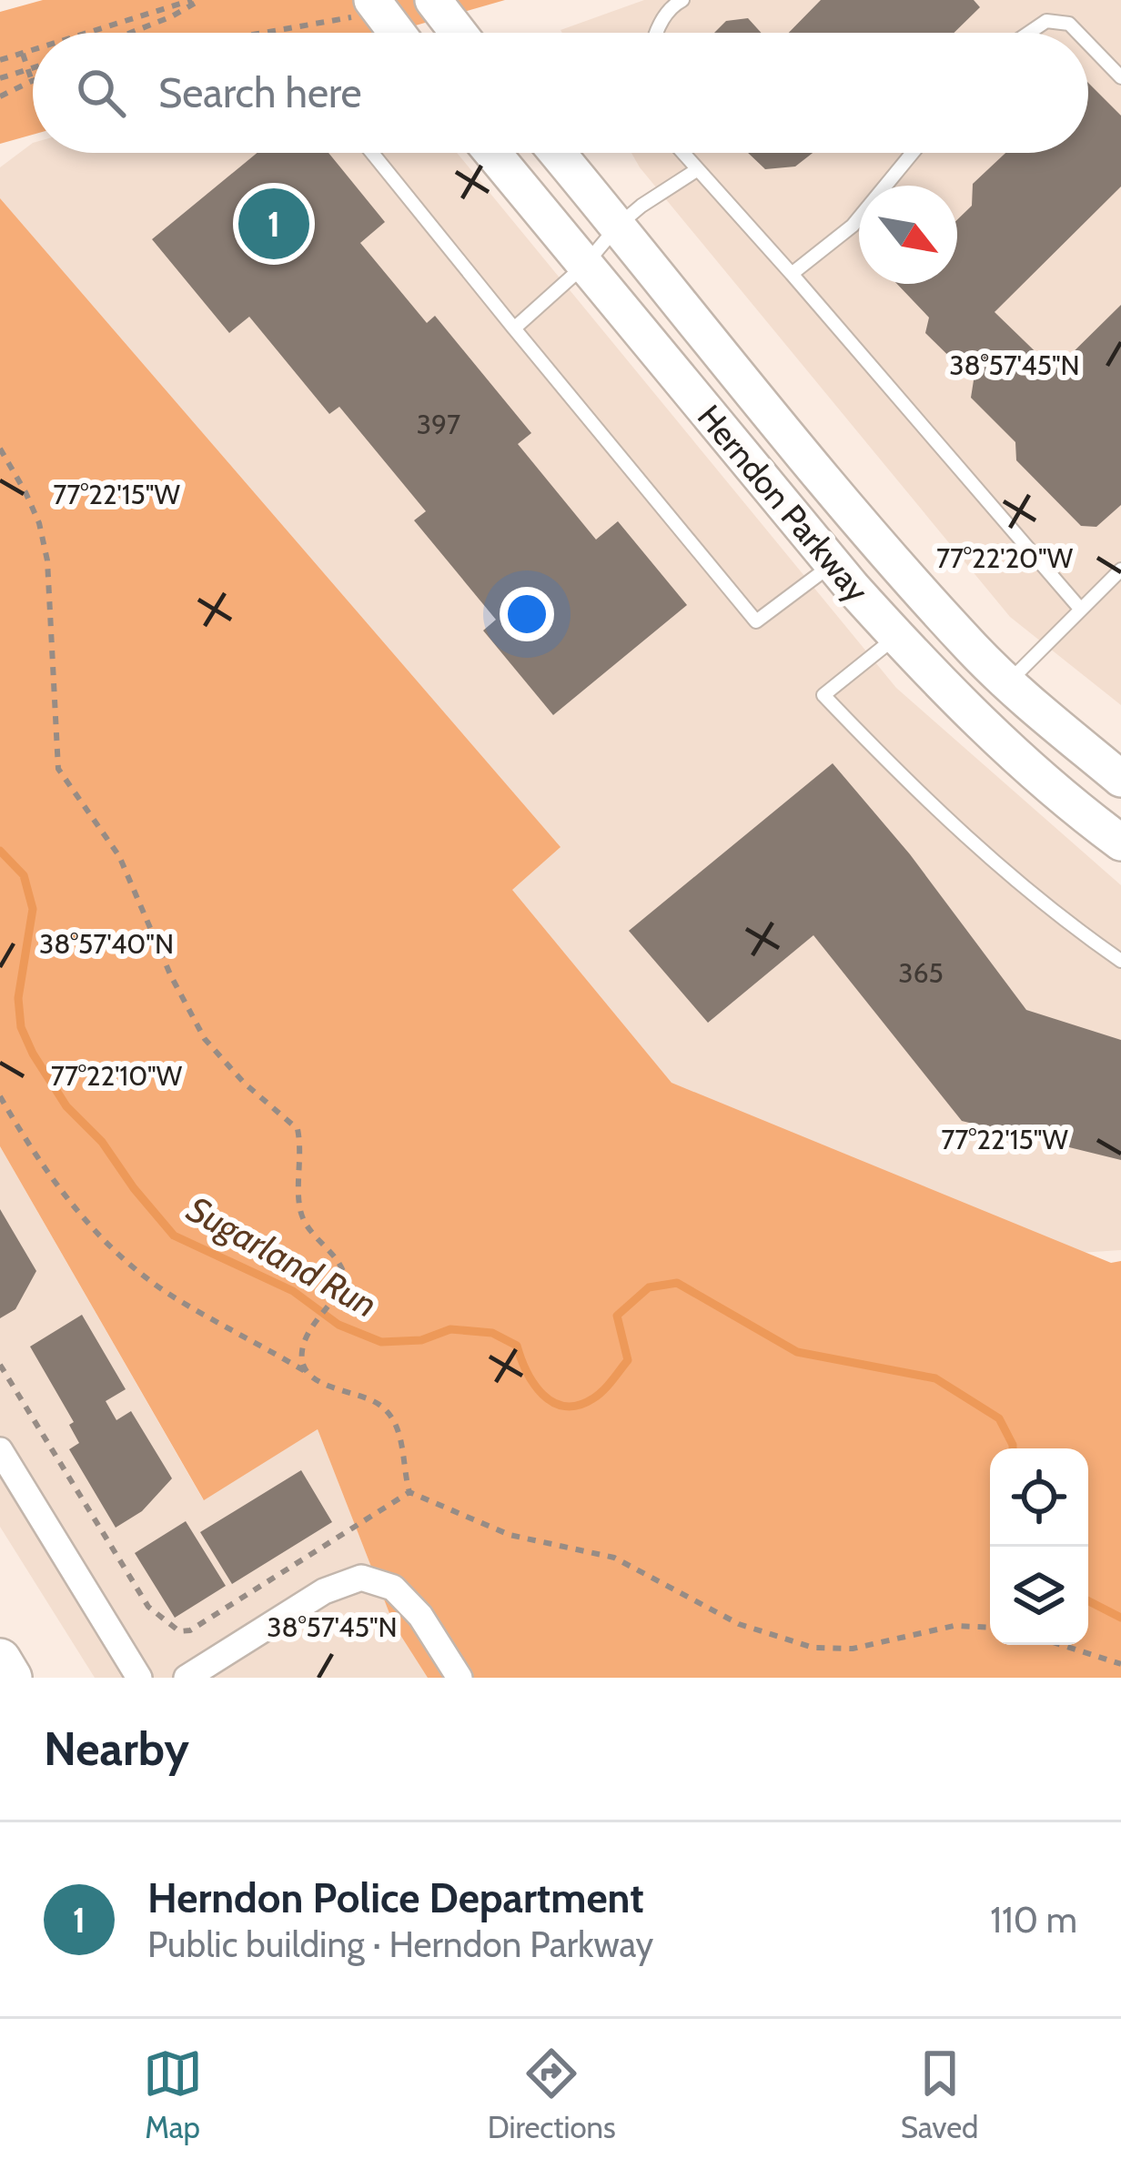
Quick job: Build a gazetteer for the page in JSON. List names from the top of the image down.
{
  "streets": {
    "main road": ["Herndon Parkway"]
  },
  "water": ["Sugarland Run"],
  "house_numbers": ["397", "365"],
  "north": "bottom right",
  "page": {
    "search": "Search here",
    "pins": "1",
    "heading": "Nearby",
    "list": [
      {
        "mark": "1",
        "name": "Herndon Police Department",
        "note": "Public building · Herndon Parkway",
        "value": "110 m"
      }
    ],
    "nav": ["Map", "Directions", "Saved"]
  },
  "coordinates": [
    "38°57'45\"N",
    "77°22'15\"W",
    "77°22'20\"W",
    "38°57'40\"N",
    "77°22'10\"W"
  ]
}
